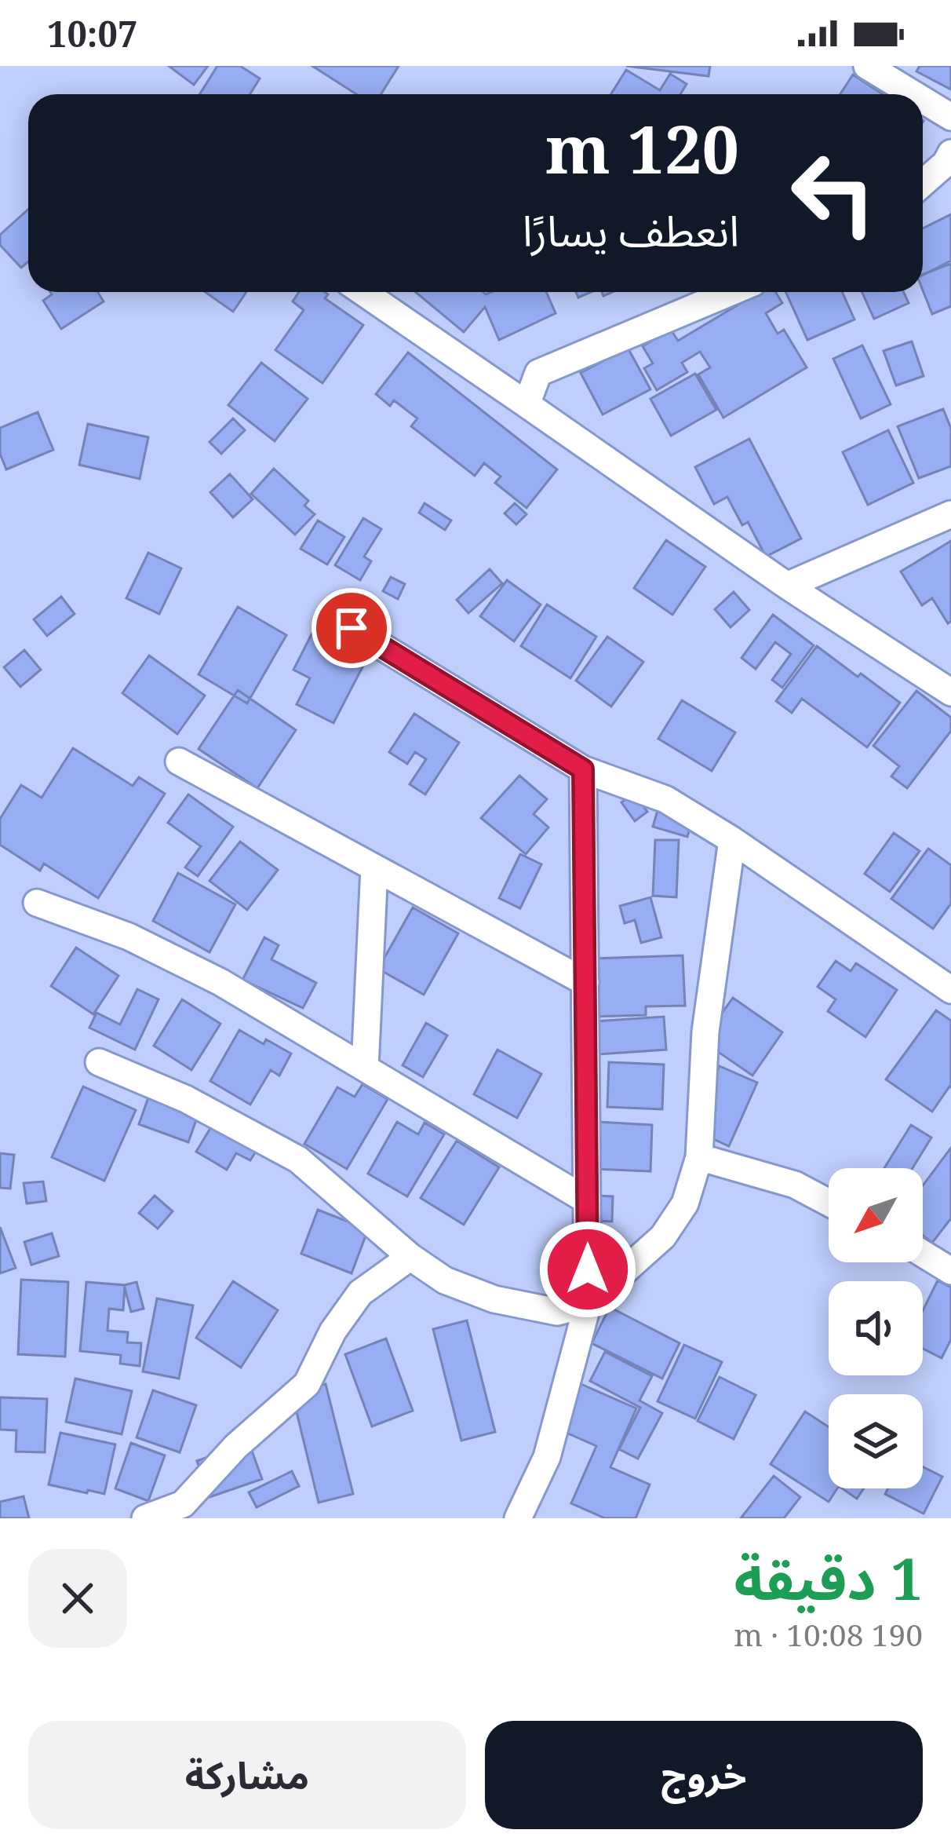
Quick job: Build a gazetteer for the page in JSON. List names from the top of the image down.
{
  "north": "bottom left",
  "page": {
    "status": "10:07",
    "turn": ["120 m", "انعطف يسارًا"],
    "heading": ["1 دقيقة", "190 m · 10:08"],
    "buttons": ["خروج", "مشاركة"]
  }
}
